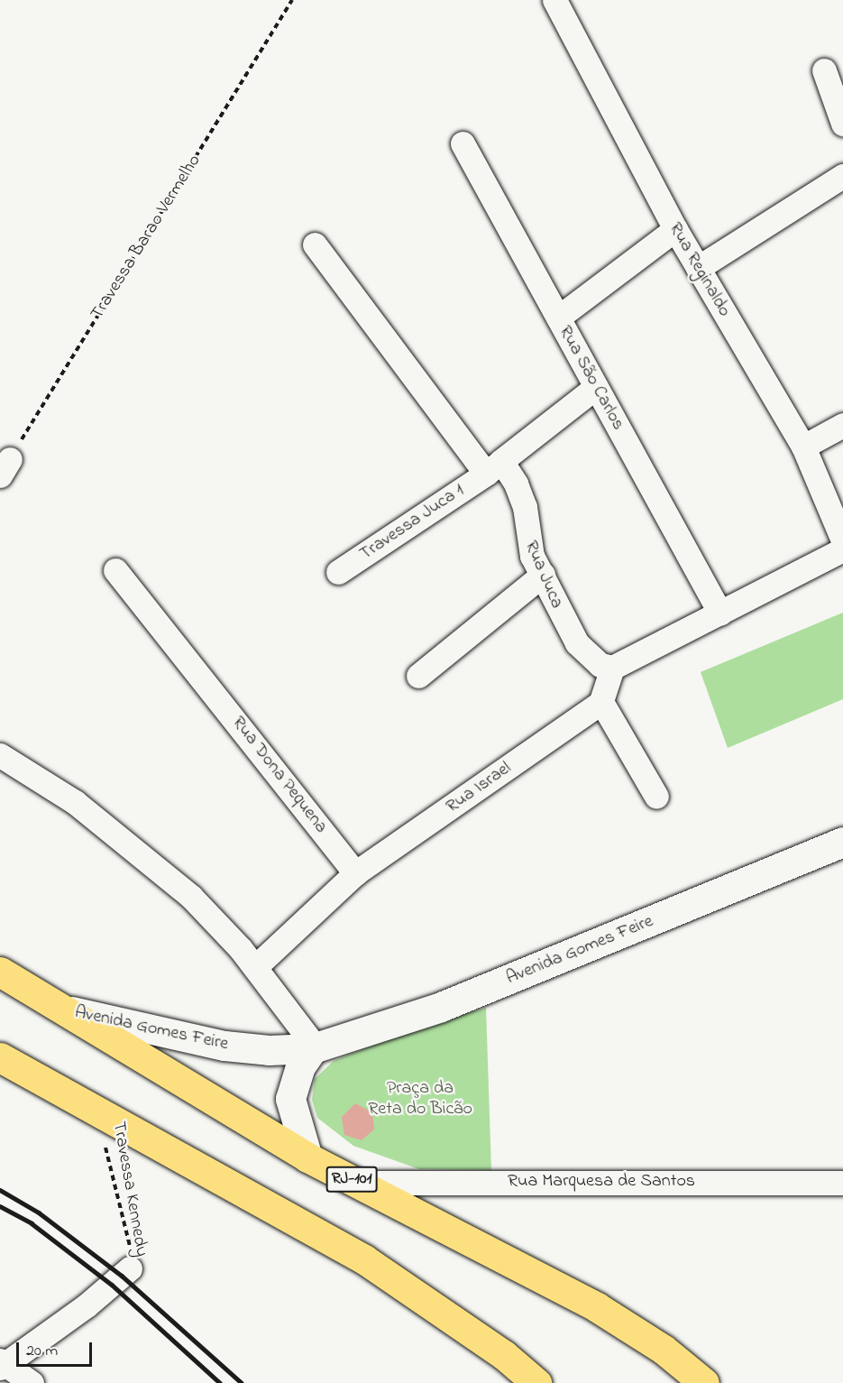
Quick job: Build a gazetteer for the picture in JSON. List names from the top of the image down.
{
  "streets": {
    "main road": ["RJ-101"],
    "street": [
      "Rua Reginaldo",
      "Rua São Carlos",
      "Travessa Juca 1",
      "Rua Juca",
      "Rua Dona Pequena",
      "Rua Israel",
      "Avenida Gomes Feire",
      "Rua Marquesa de Santos"
    ],
    "path": ["Travessa Barao Vermelho", "Travessa Kennedy"]
  },
  "crossings": [
    ["Rua São Carlos", "Travessa Juca 1"],
    ["Travessa Juca 1", "Rua Juca"],
    ["Rua Dona Pequena", "Rua Israel"],
    ["Avenida Gomes Feire", "RJ-101"],
    ["RJ-101", "Rua Marquesa de Santos"]
  ],
  "parks": ["Praça da Reta do Bicão"],
  "scale_bar": "20 m"
}
